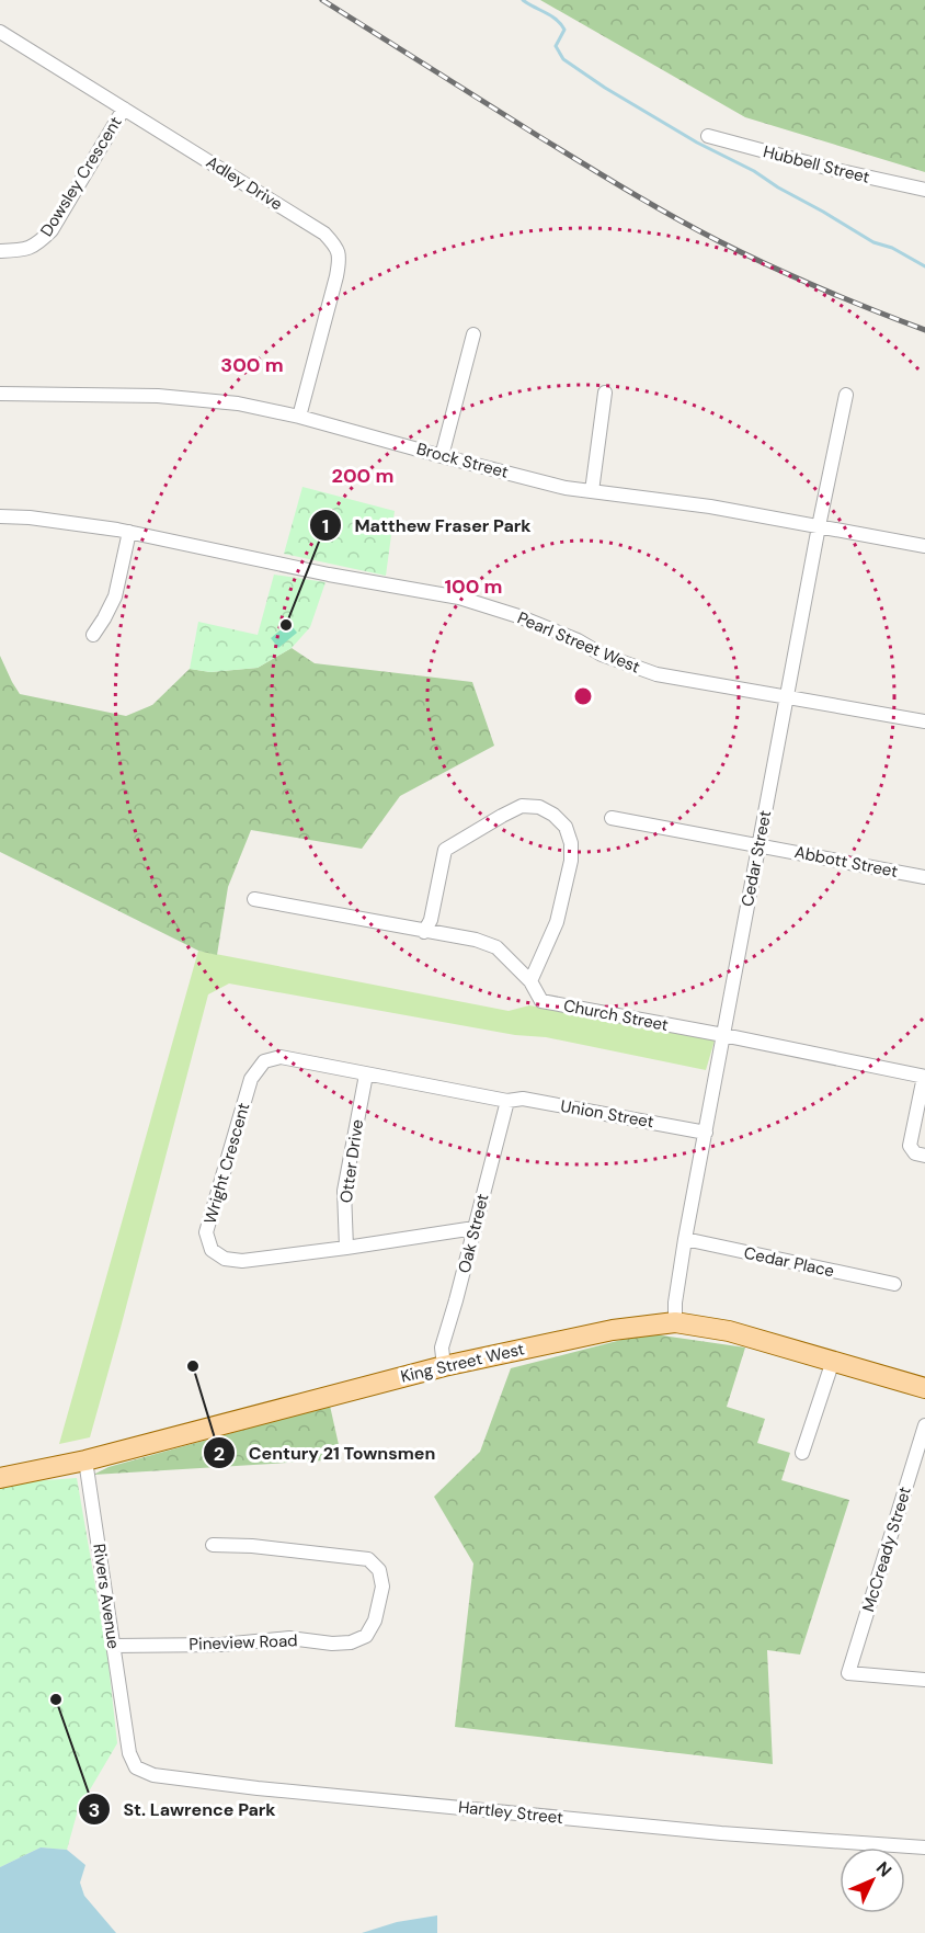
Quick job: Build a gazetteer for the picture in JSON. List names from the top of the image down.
{
  "streets": {
    "main road": ["King Street West"],
    "street": [
      "Hubbell Street",
      "Dowsley Crescent",
      "Adley Drive",
      "Brock Street",
      "Pearl Street West",
      "Cedar Street",
      "Abbott Street",
      "Church Street",
      "Union Street",
      "Otter Drive",
      "Wright Crescent",
      "Oak Street",
      "Cedar Place",
      "McCready Street",
      "Rivers Avenue",
      "Pineview Road",
      "Hartley Street"
    ]
  },
  "crossings": [
    ["Dowsley Crescent", "Adley Drive"],
    ["Adley Drive", "Brock Street"],
    ["Brock Street", "Cedar Street"],
    ["Pearl Street West", "Cedar Street"],
    ["Cedar Street", "Abbott Street"],
    ["Cedar Street", "Church Street"],
    ["Cedar Street", "Union Street"],
    ["Cedar Street", "Cedar Place"],
    ["Cedar Street", "King Street West"],
    ["Union Street", "Wright Crescent"],
    ["Union Street", "Oak Street"],
    ["Otter Drive", "Wright Crescent"],
    ["Wright Crescent", "Oak Street"],
    ["Oak Street", "King Street West"],
    ["King Street West", "Rivers Avenue"],
    ["Rivers Avenue", "Pineview Road"],
    ["Rivers Avenue", "Hartley Street"]
  ],
  "places": ["Matthew Fraser Park", "Century 21 Townsmen", "St. Lawrence Park"],
  "north": "top right",
  "rings": ["300 m", "200 m", "100 m"]
}
